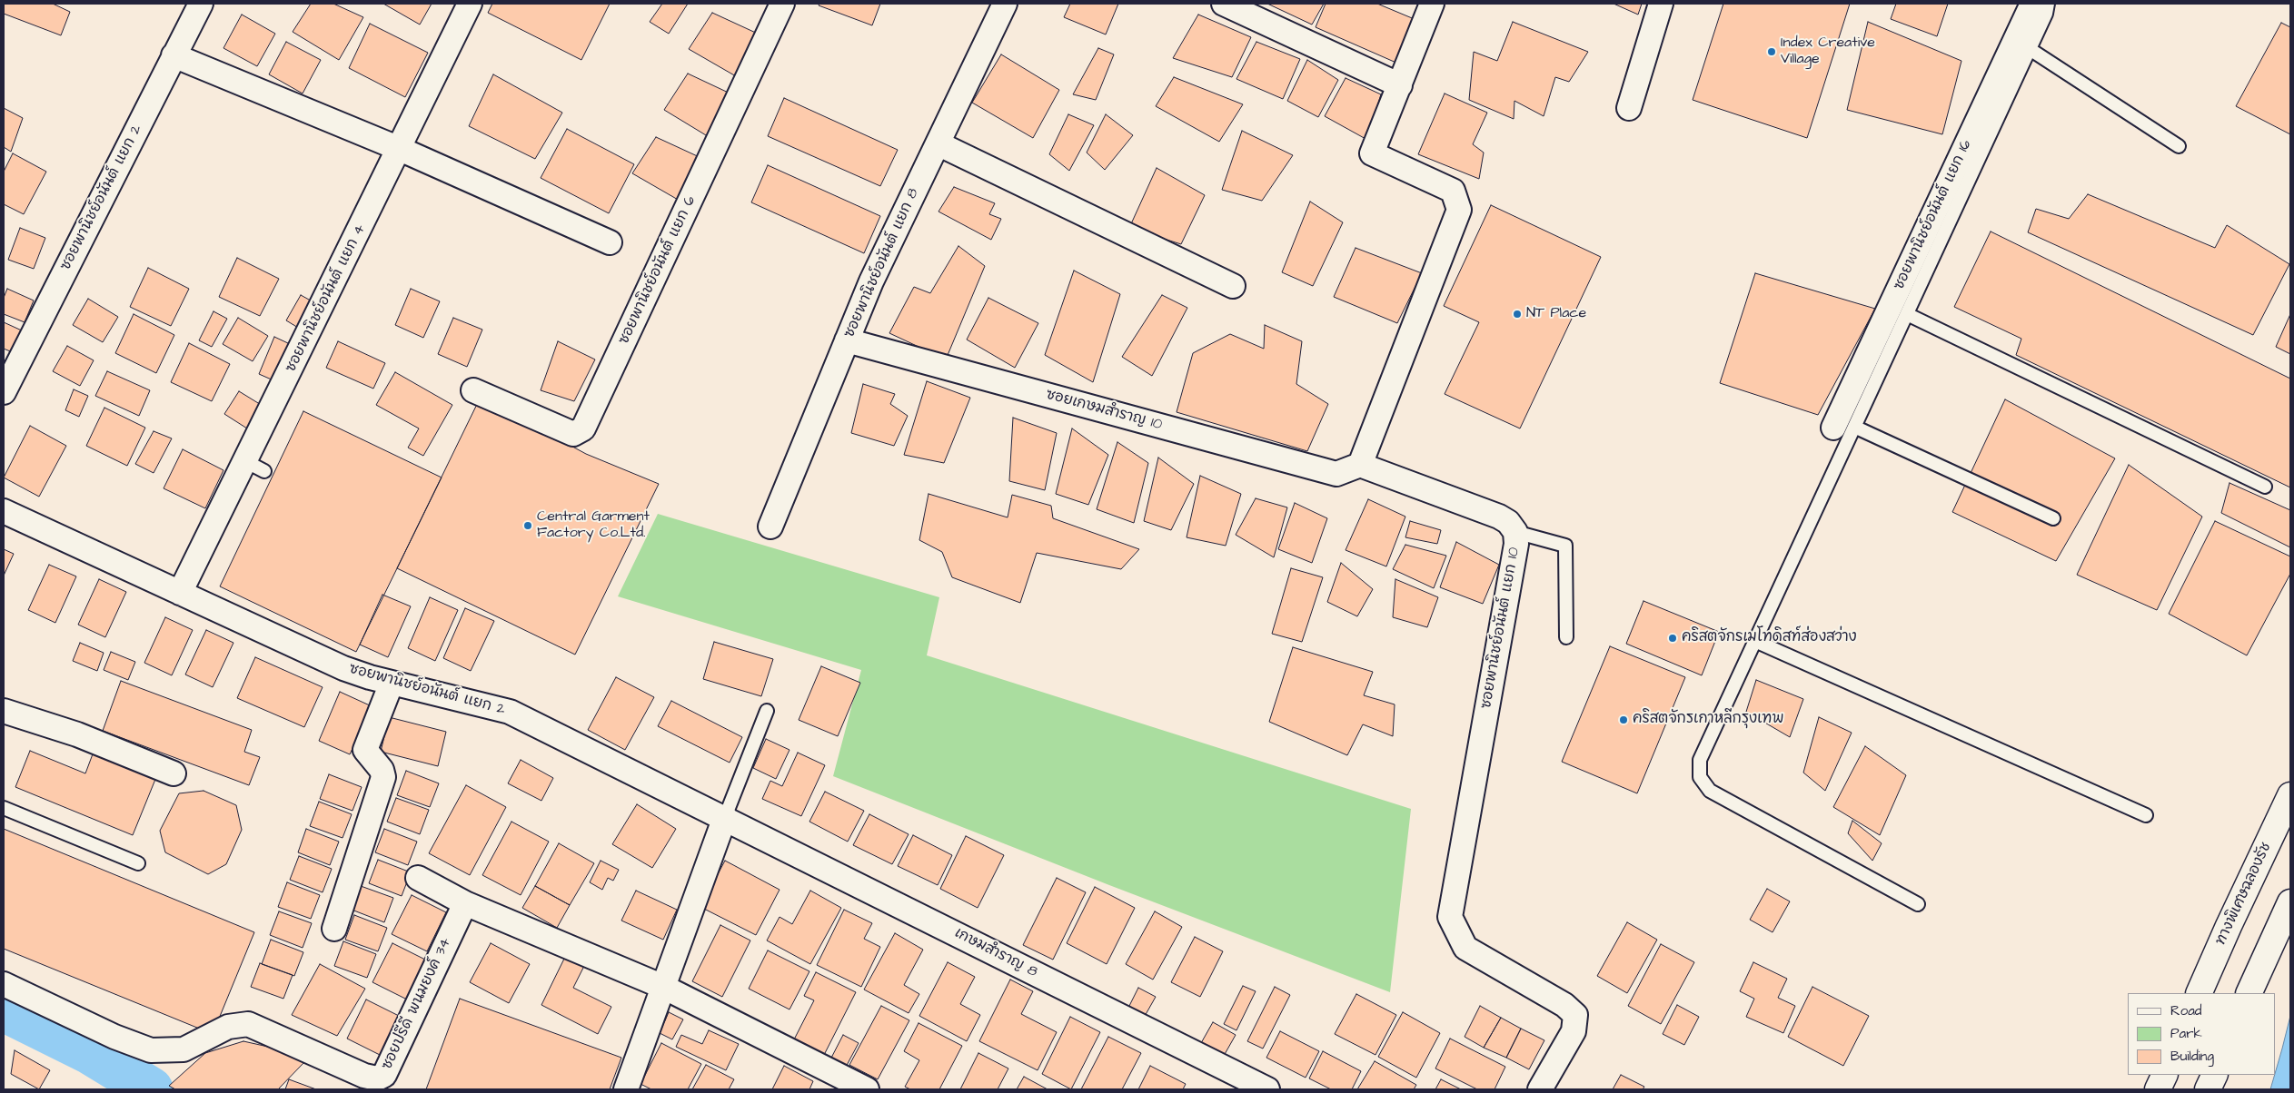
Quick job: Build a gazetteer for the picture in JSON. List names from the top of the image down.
{
  "streets": {
    "highway": ["ทางพิเศษฉลองรัช"],
    "street": [
      "ซอยพานิชย์อนันต์ แยก 2",
      "ซอยพานิชย์อนันต์ แยก 16",
      "ซอยพานิชย์อนันต์ แยก 8",
      "ซอยพานิชย์อนันต์ แยก 6",
      "ซอยพานิชย์อนันต์ แยก 4",
      "ซอยเกษมสำราญ 10",
      "ซอยพานิชย์อนันต์ แยก 10",
      "เกษมสำราญ 8",
      "ซอยปรีดี พนมยงค์ 34"
    ]
  },
  "crossings": [
    ["ซอยพานิชย์อนันต์ แยก 2", "ซอยพานิชย์อนันต์ แยก 4"],
    ["ซอยพานิชย์อนันต์ แยก 2", "เกษมสำราญ 8"],
    ["ซอยพานิชย์อนันต์ แยก 8", "ซอยเกษมสำราญ 10"],
    ["ซอยเกษมสำราญ 10", "ซอยพานิชย์อนันต์ แยก 10"]
  ],
  "places": [
    "Index Creative Village",
    "NT Place",
    "Central Garment Factory Co.Ltd.",
    "คริสตจักรเมโทดิสท์ส่องสว่าง",
    "คริสตจักรเกาหลีกรุงเทพ"
  ],
  "legend": ["Road", "Park", "Building"]
}
